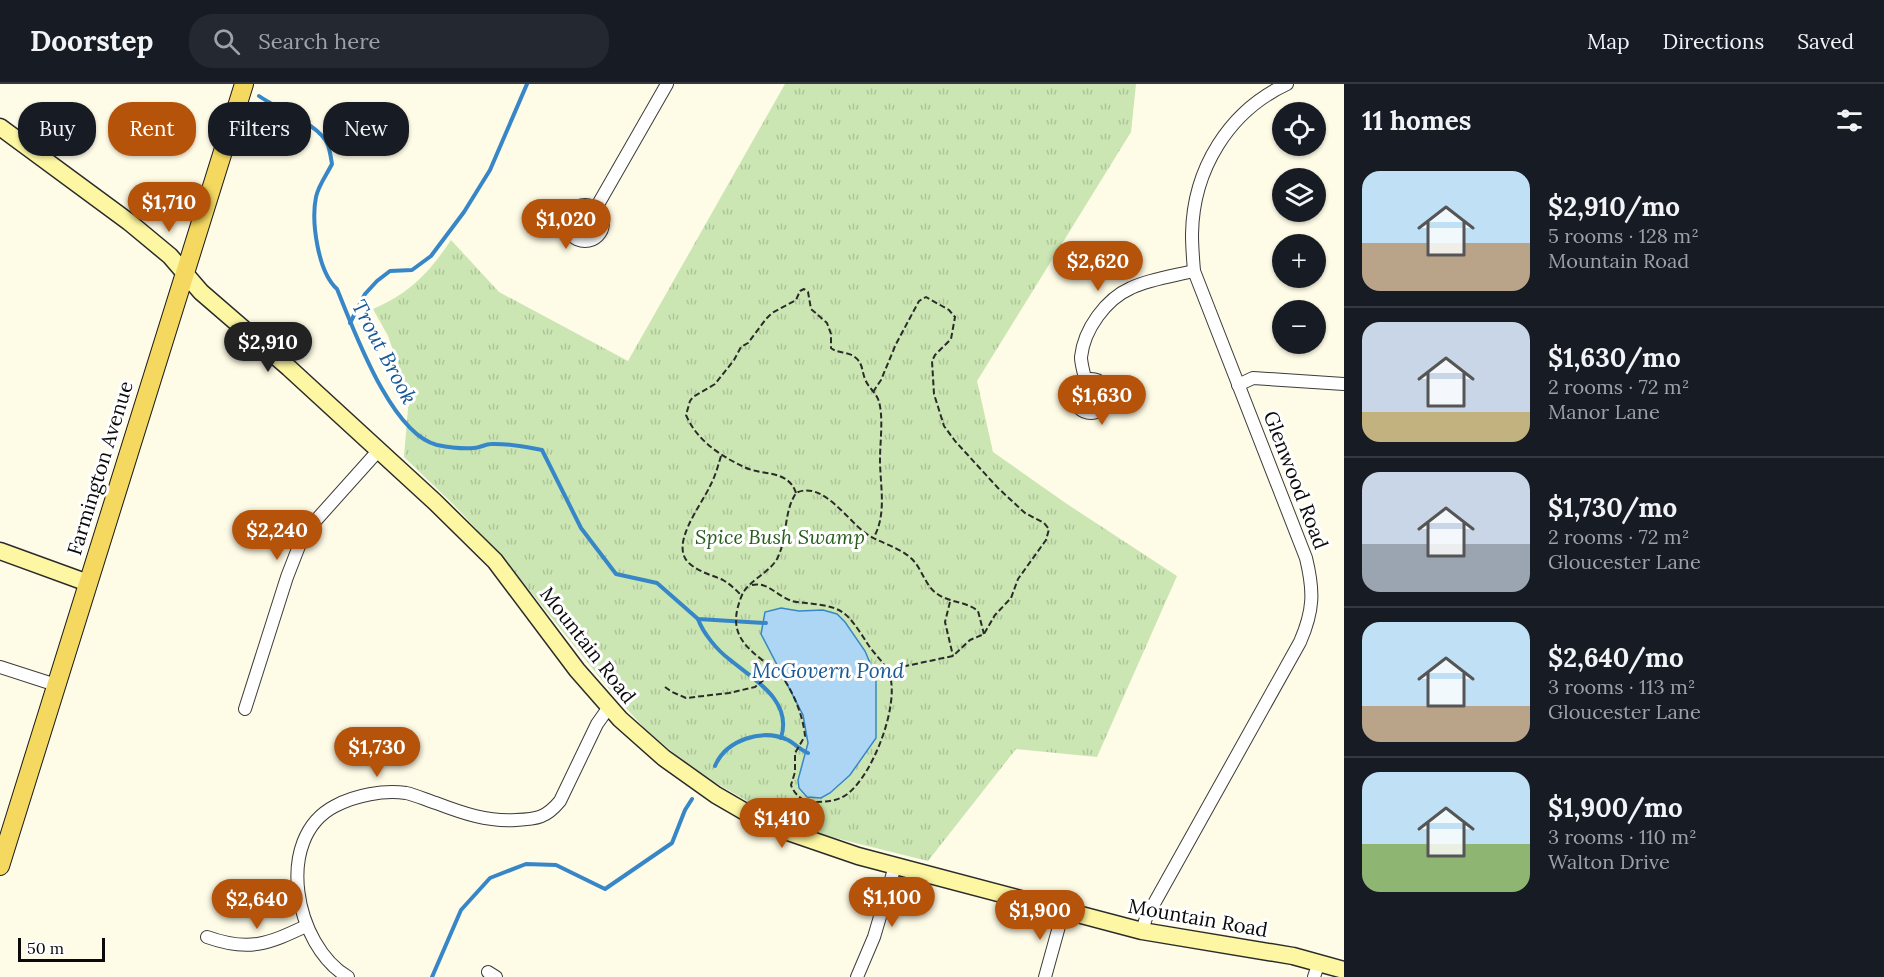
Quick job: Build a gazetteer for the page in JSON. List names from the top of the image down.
{
  "streets": {
    "main road": ["Farmington Avenue", "Mountain Road"],
    "street": ["Glenwood Road"]
  },
  "crossings": [
    ["Farmington Avenue", "Mountain Road"],
    ["Glenwood Road", "Mountain Road"]
  ],
  "water": ["Trout Brook", "McGovern Pond"],
  "parks": ["Spice Bush Swamp"],
  "scale_bar": "50 m",
  "page": {
    "header": "Doorstep",
    "search": "Search here",
    "nav": ["Map", "Directions", "Saved"],
    "heading": "11 homes",
    "map_buttons": ["+", "−"],
    "chip": [
      "Buy",
      "Rent",
      "Filters",
      "New"
    ],
    "list": [
      {
        "name": "$2,910/mo",
        "note": "5 rooms · 128 m² · Mountain Road"
      },
      {
        "name": "$1,630/mo",
        "note": "2 rooms · 72 m² · Manor Lane"
      },
      {
        "name": "$1,730/mo",
        "note": "2 rooms · 72 m² · Gloucester Lane"
      },
      {
        "name": "$2,640/mo",
        "note": "3 rooms · 113 m² · Gloucester Lane"
      },
      {
        "name": "$1,900/mo",
        "note": "3 rooms · 110 m² · Walton Drive"
      }
    ],
    "price": [
      "$1,710",
      "$1,020",
      "$2,620",
      "$2,910",
      "$1,630",
      "$2,240",
      "$1,730",
      "$1,410",
      "$1,100",
      "$2,640",
      "$1,900"
    ],
    "scale": "50 m"
  }
}
